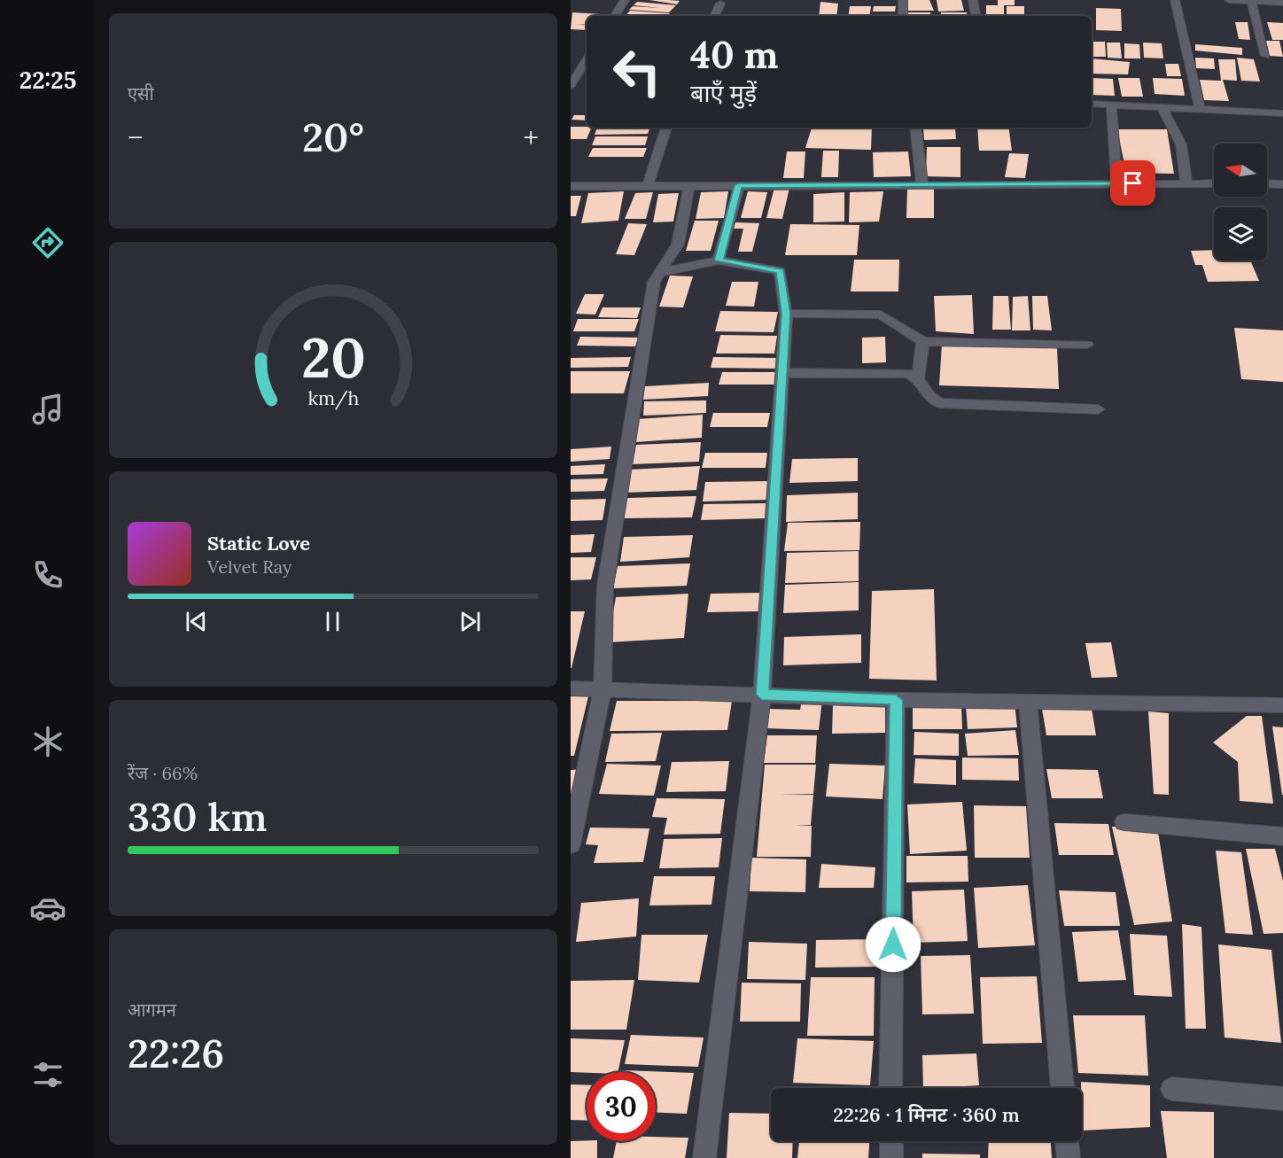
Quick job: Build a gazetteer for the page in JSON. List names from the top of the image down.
{
  "north": "left",
  "page": {
    "tabs": "22:25",
    "tile": [
      "एसी",
      ["रेंज · 66%", "330 km"],
      ["आगमन", "22:26"]
    ],
    "turn": ["40 m", "बाएँ मुड़ें"],
    "heat": ["−", "20°", "+"],
    "song": ["Static Love", "Velvet Ray"],
    "limit": "30",
    "trip": "22:26 · 1 मिनट · 360 m",
    "gauge": ["20", "km/h"]
  }
}
